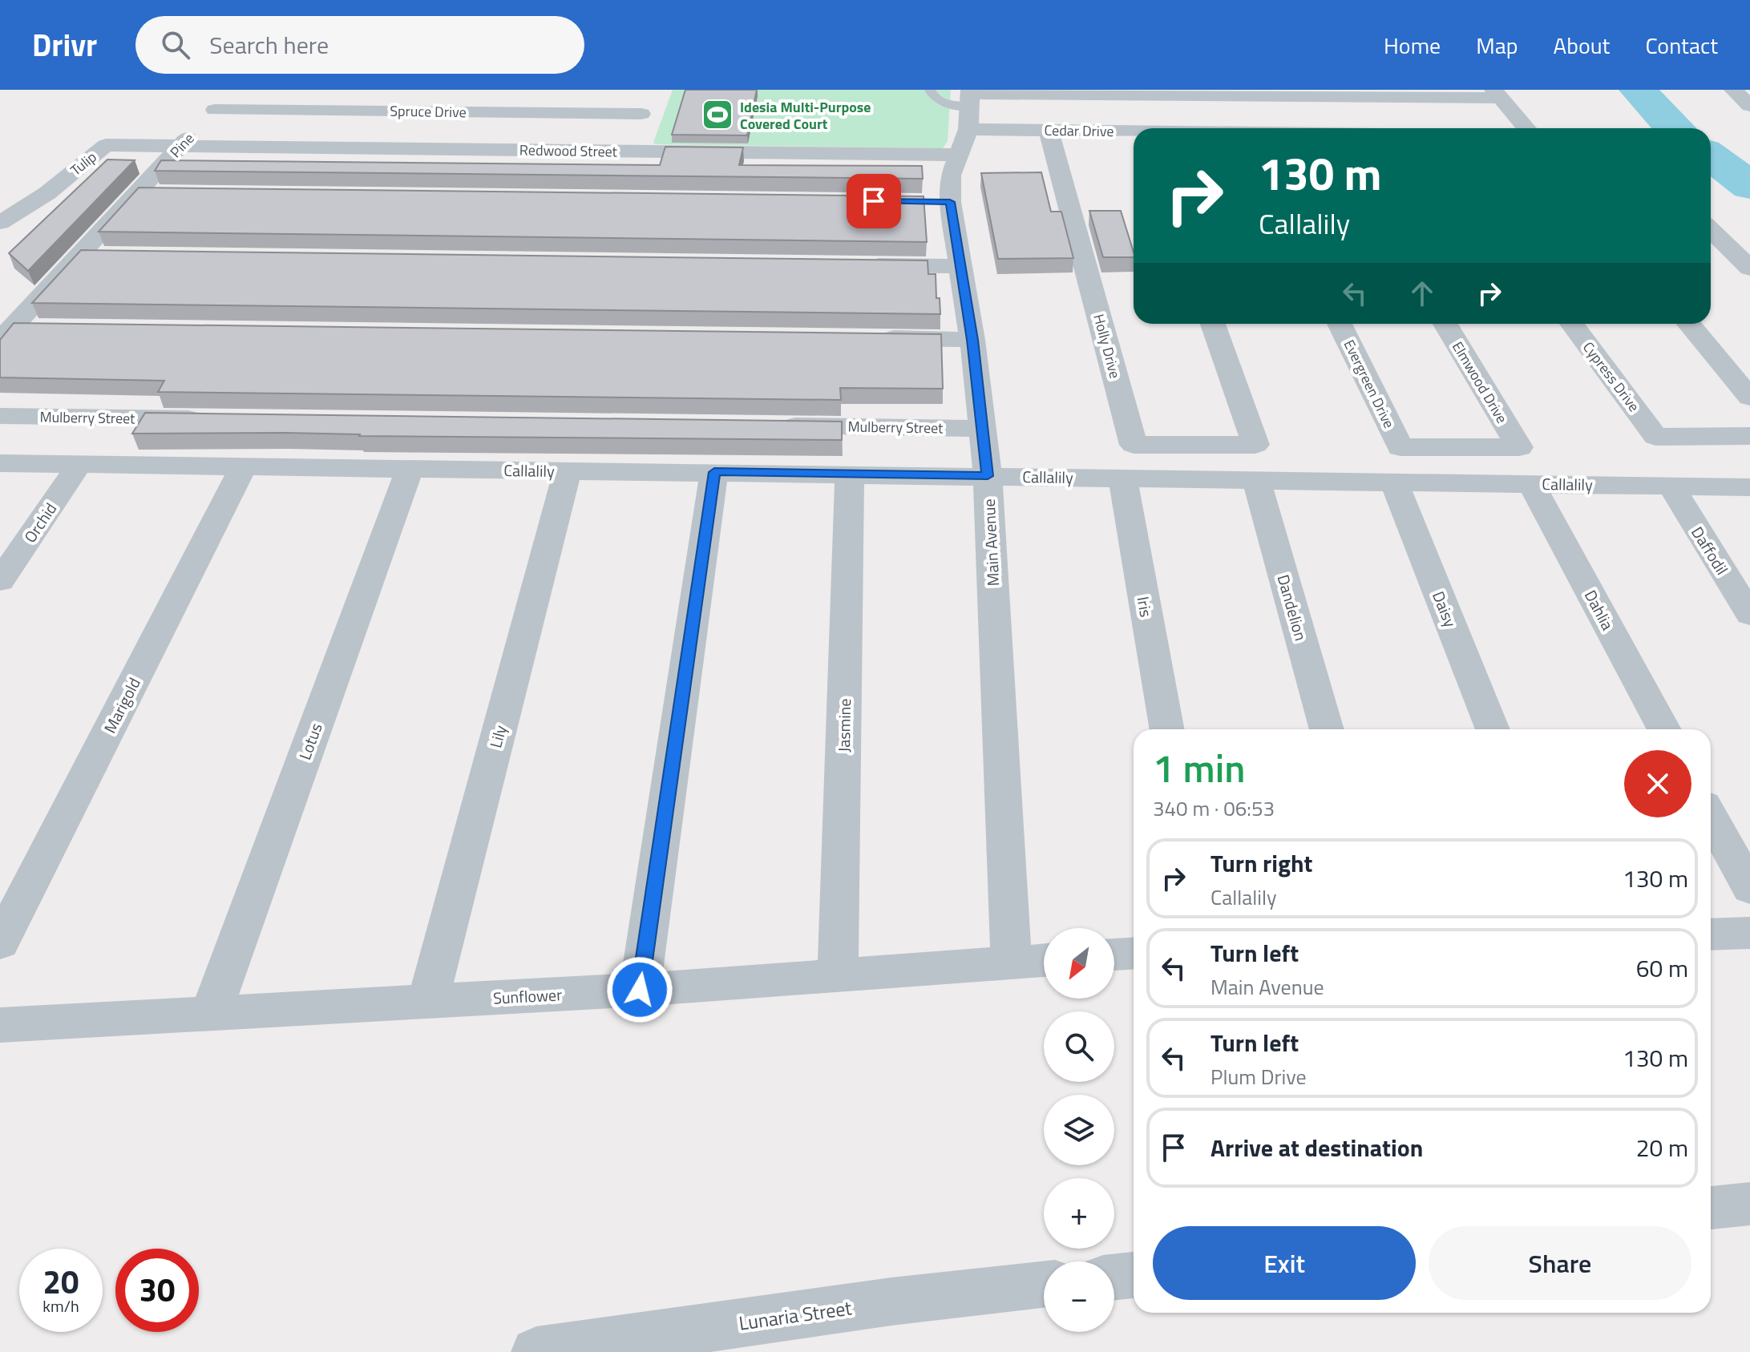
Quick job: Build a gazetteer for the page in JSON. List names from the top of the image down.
{
  "streets": {
    "street": [
      "Spruce Drive",
      "Cedar Drive",
      "Pine",
      "Redwood Street",
      "Tulip",
      "Holly Drive",
      "Cypress Drive",
      "Elmwood Drive",
      "Evergreen Drive",
      "Mulberry Street",
      "Callalily",
      "Orchid",
      "Main Avenue",
      "Daffodil",
      "Iris",
      "Dandelion",
      "Daisy",
      "Dahlia",
      "Marigold",
      "Jasmine",
      "Lily",
      "Lotus",
      "Sunflower",
      "Lunaria Street"
    ]
  },
  "crossings": [
    ["Spruce Drive", "Pine"],
    ["Cedar Drive", "Redwood Street"],
    ["Cedar Drive", "Holly Drive"],
    ["Cedar Drive", "Main Avenue"],
    ["Pine", "Redwood Street"],
    ["Pine", "Tulip"],
    ["Redwood Street", "Tulip"],
    ["Redwood Street", "Main Avenue"],
    ["Elmwood Drive", "Evergreen Drive"],
    ["Mulberry Street", "Main Avenue"],
    ["Callalily", "Orchid"],
    ["Callalily", "Main Avenue"],
    ["Callalily", "Daffodil"],
    ["Callalily", "Iris"],
    ["Callalily", "Dandelion"],
    ["Callalily", "Daisy"],
    ["Callalily", "Dahlia"],
    ["Callalily", "Marigold"],
    ["Callalily", "Jasmine"],
    ["Callalily", "Lily"],
    ["Callalily", "Lotus"],
    ["Main Avenue", "Sunflower"],
    ["Jasmine", "Sunflower"],
    ["Lily", "Sunflower"],
    ["Lotus", "Sunflower"]
  ],
  "places": {
    "sports": ["Idesia Multi-Purpose Covered Court"]
  },
  "north": "bottom left",
  "page": {
    "header": "Drivr",
    "search": "Search here",
    "nav": [
      "Home",
      "Map",
      "About",
      "Contact"
    ],
    "turn": ["130 m", "Callalily"],
    "heading": ["1 min", "340 m · 06:53"],
    "list": [
      {
        "name": "Turn right",
        "note": "Callalily",
        "value": "130 m"
      },
      {
        "name": "Turn left",
        "note": "Main Avenue",
        "value": "60 m"
      },
      {
        "name": "Turn left",
        "note": "Plum Drive",
        "value": "130 m"
      },
      {
        "name": "Arrive at destination",
        "value": "20 m"
      }
    ],
    "map_buttons": ["+", "−"],
    "buttons": ["Exit", "Share"],
    "speed": "20 km/h",
    "limit": "30"
  }
}
